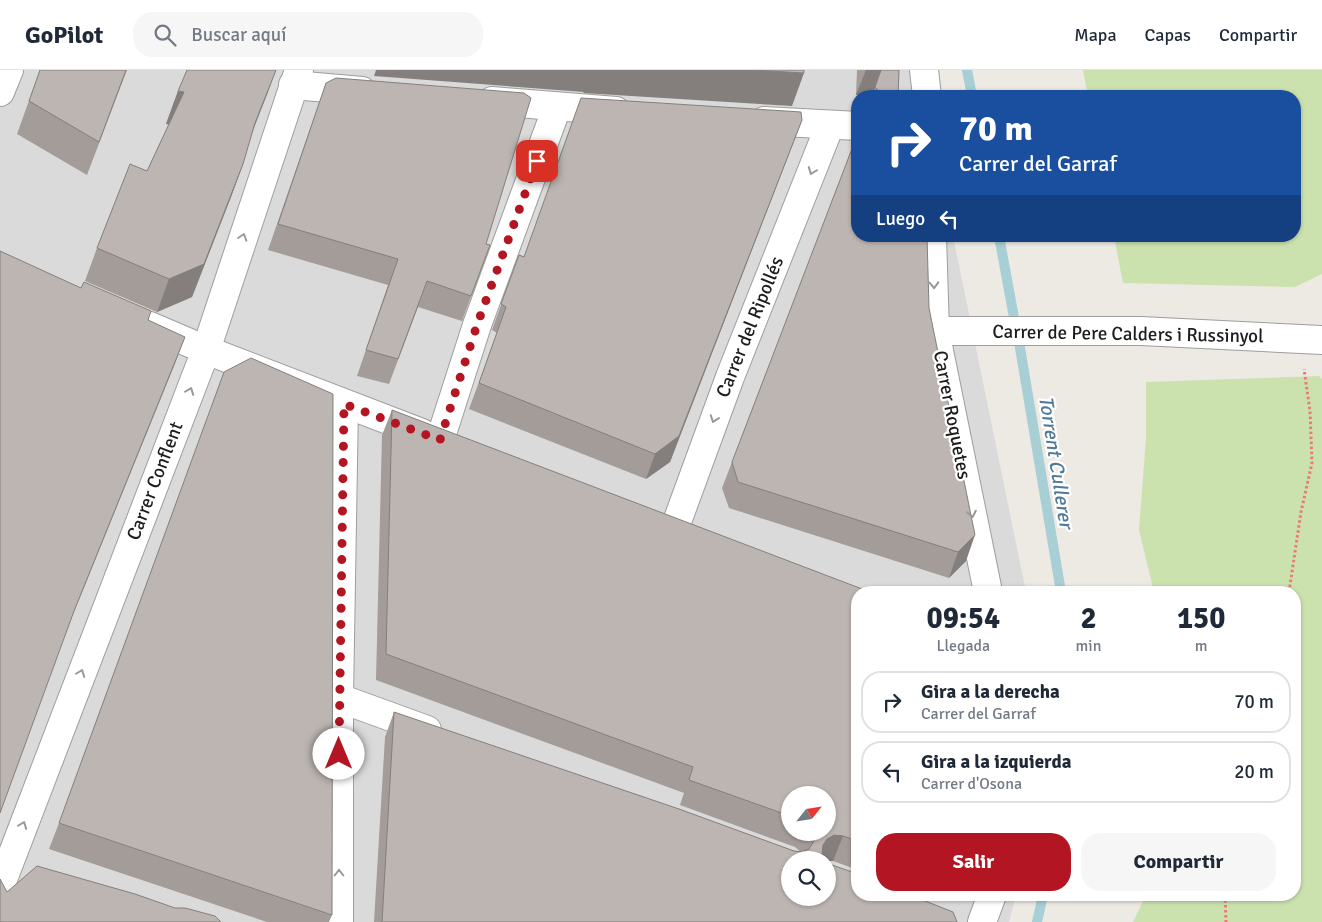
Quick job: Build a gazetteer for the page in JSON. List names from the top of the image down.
{
  "streets": {
    "street": [
      "Carrer del Ripollés",
      "Carrer de Pere Calders i Russinyol",
      "Carrer Roquetes",
      "Carrer Conflent"
    ]
  },
  "crossings": [
    ["Carrer de Pere Calders i Russinyol", "Carrer Roquetes"]
  ],
  "one_way": ["Carrer del Ripollés", "Carrer Roquetes"],
  "water": ["Torrent Cullerer"],
  "north": "top right",
  "page": {
    "header": "GoPilot",
    "search": "Buscar aquí",
    "nav": ["Mapa", "Capas", "Compartir"],
    "turn": ["70 m", "Carrer del Garraf"],
    "then": "Luego",
    "eta": [
      "09:54",
      "Llegada",
      "2",
      "min",
      "150",
      "m"
    ],
    "list": [
      {
        "name": "Gira a la derecha",
        "note": "Carrer del Garraf",
        "value": "70 m"
      },
      {
        "name": "Gira a la izquierda",
        "note": "Carrer d'Osona",
        "value": "20 m"
      }
    ],
    "buttons": ["Salir", "Compartir"]
  }
}
